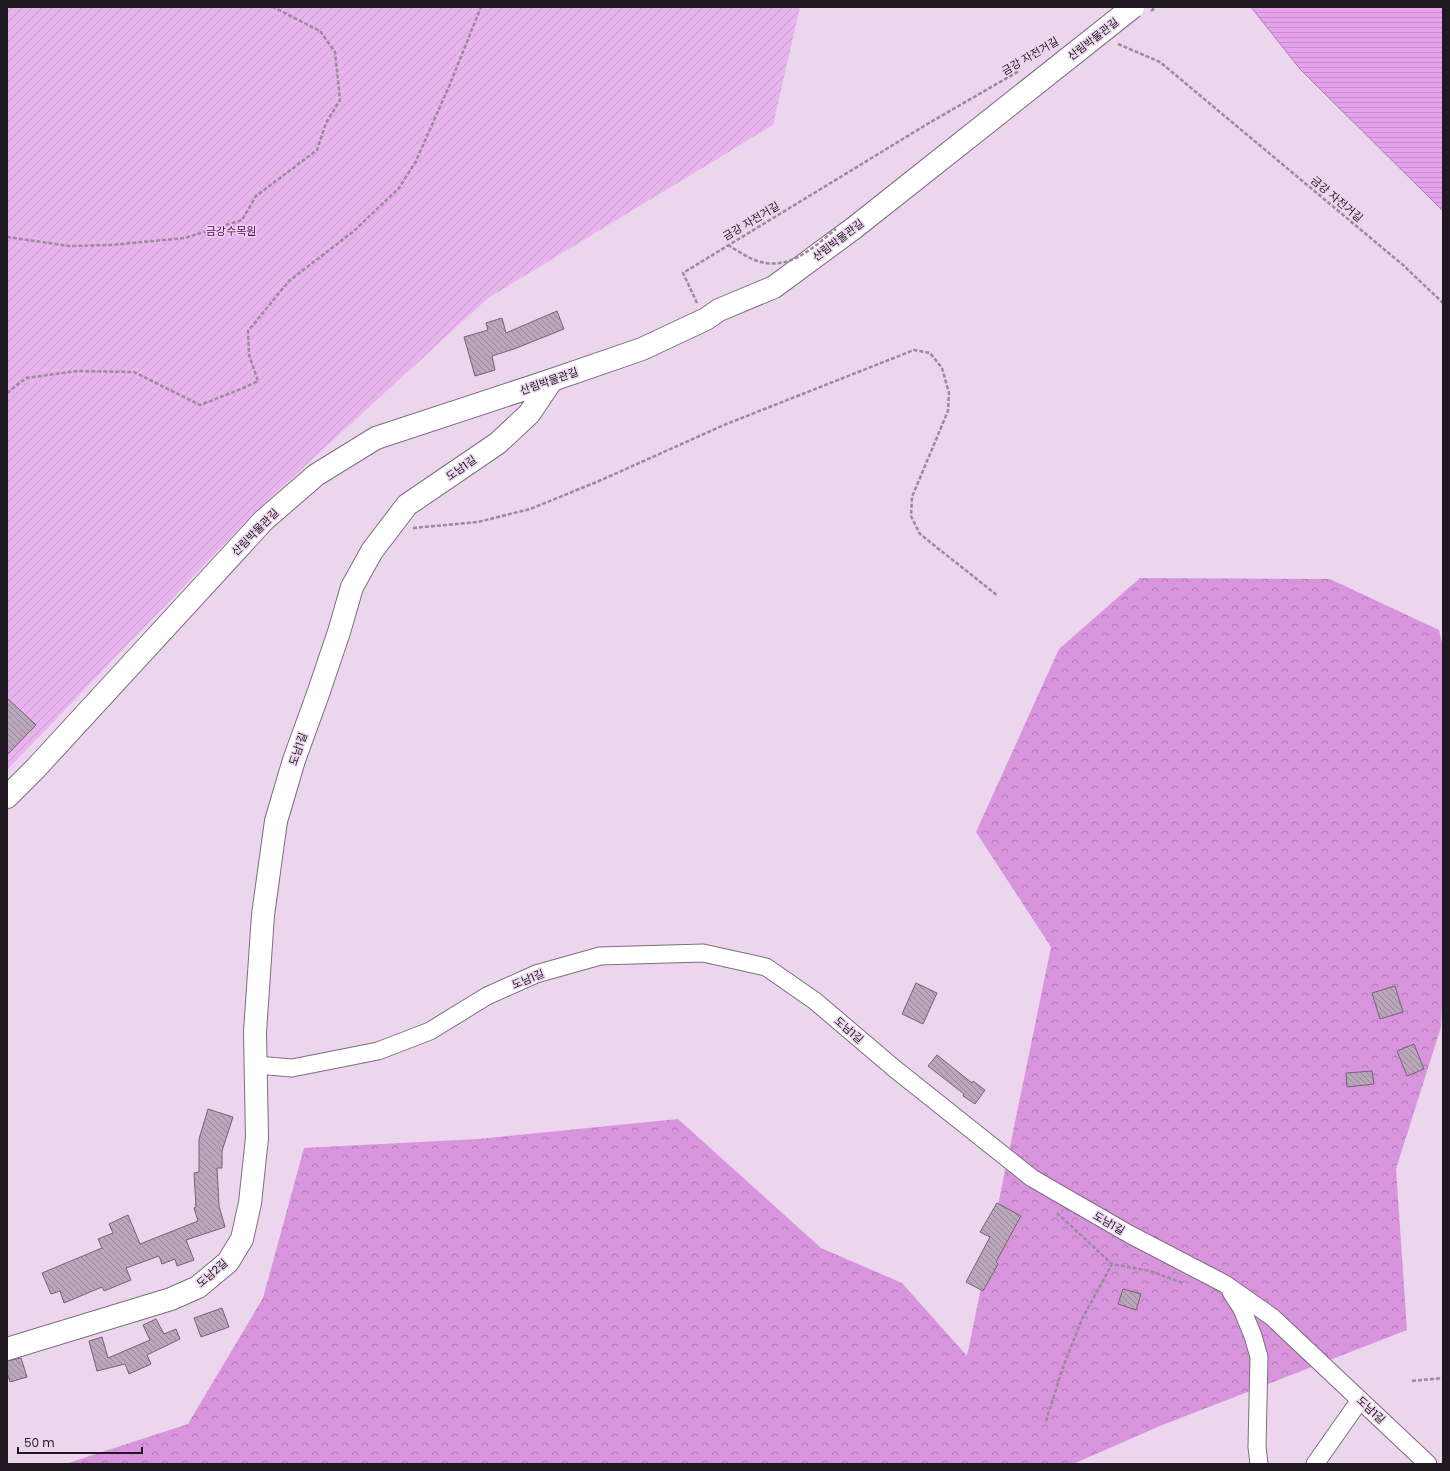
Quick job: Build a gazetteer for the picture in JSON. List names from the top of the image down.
{
  "streets": {
    "main road": ["산림박물관길", "도남1길", "도남2길"],
    "path": ["금강 자전거길"]
  },
  "crossings": [
    ["산림박물관길", "도남1길"],
    ["도남1길", "도남2길"]
  ],
  "parks": ["금강수목원"],
  "scale_bar": "50 m"
}
